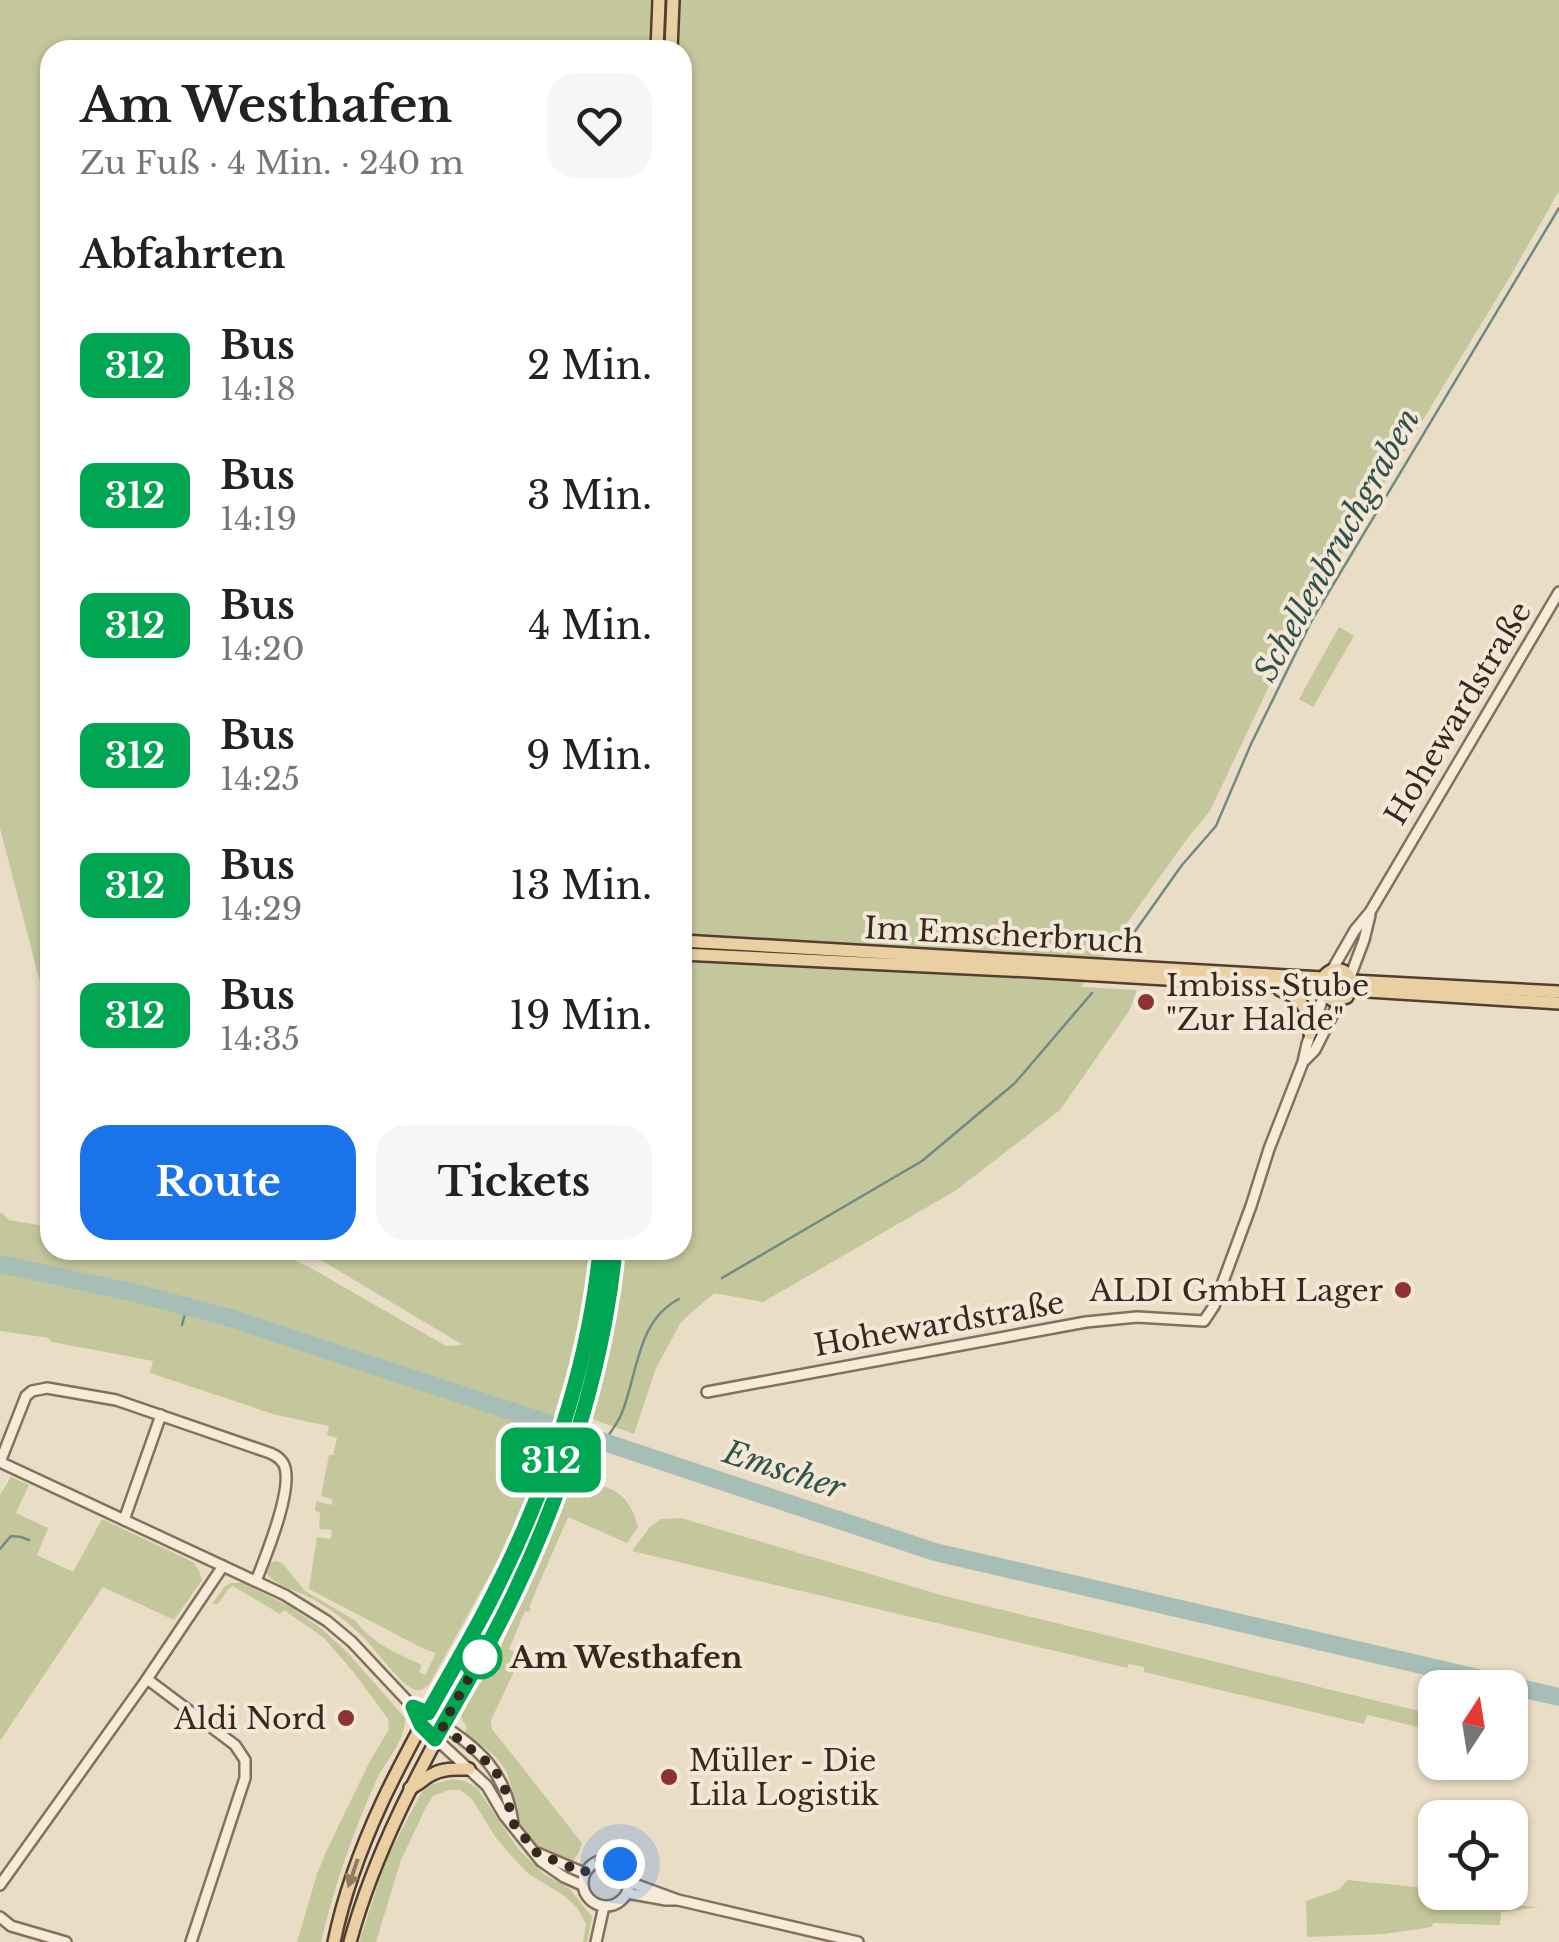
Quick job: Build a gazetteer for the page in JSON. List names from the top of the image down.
{
  "streets": {
    "main road": ["Im Emscherbruch"],
    "street": ["Hohewardstraße"]
  },
  "crossings": [
    ["Hohewardstraße", "Im Emscherbruch"]
  ],
  "water": ["Schellenbruchgraben", "Emscher"],
  "places": [
    "Imbiss-Stube \"Zur Halde\"",
    "ALDI GmbH Lager",
    "Am Westhafen",
    "Aldi Nord",
    "Müller - Die Lila Logistik"
  ],
  "lines": ["bus line 312"],
  "north": "top",
  "page": {
    "on_map": "312",
    "heading": [
      ["Am Westhafen", "Zu Fuß · 4 Min. · 240 m"],
      "Abfahrten"
    ],
    "list": [
      {
        "mark": "312",
        "name": "Bus",
        "note": "14:18",
        "value": "2 Min."
      },
      {
        "mark": "312",
        "name": "Bus",
        "note": "14:19",
        "value": "3 Min."
      },
      {
        "mark": "312",
        "name": "Bus",
        "note": "14:20",
        "value": "4 Min."
      },
      {
        "mark": "312",
        "name": "Bus",
        "note": "14:25",
        "value": "9 Min."
      },
      {
        "mark": "312",
        "name": "Bus",
        "note": "14:29",
        "value": "13 Min."
      },
      {
        "mark": "312",
        "name": "Bus",
        "note": "14:35",
        "value": "19 Min."
      }
    ],
    "buttons": ["Route", "Tickets"]
  }
}
